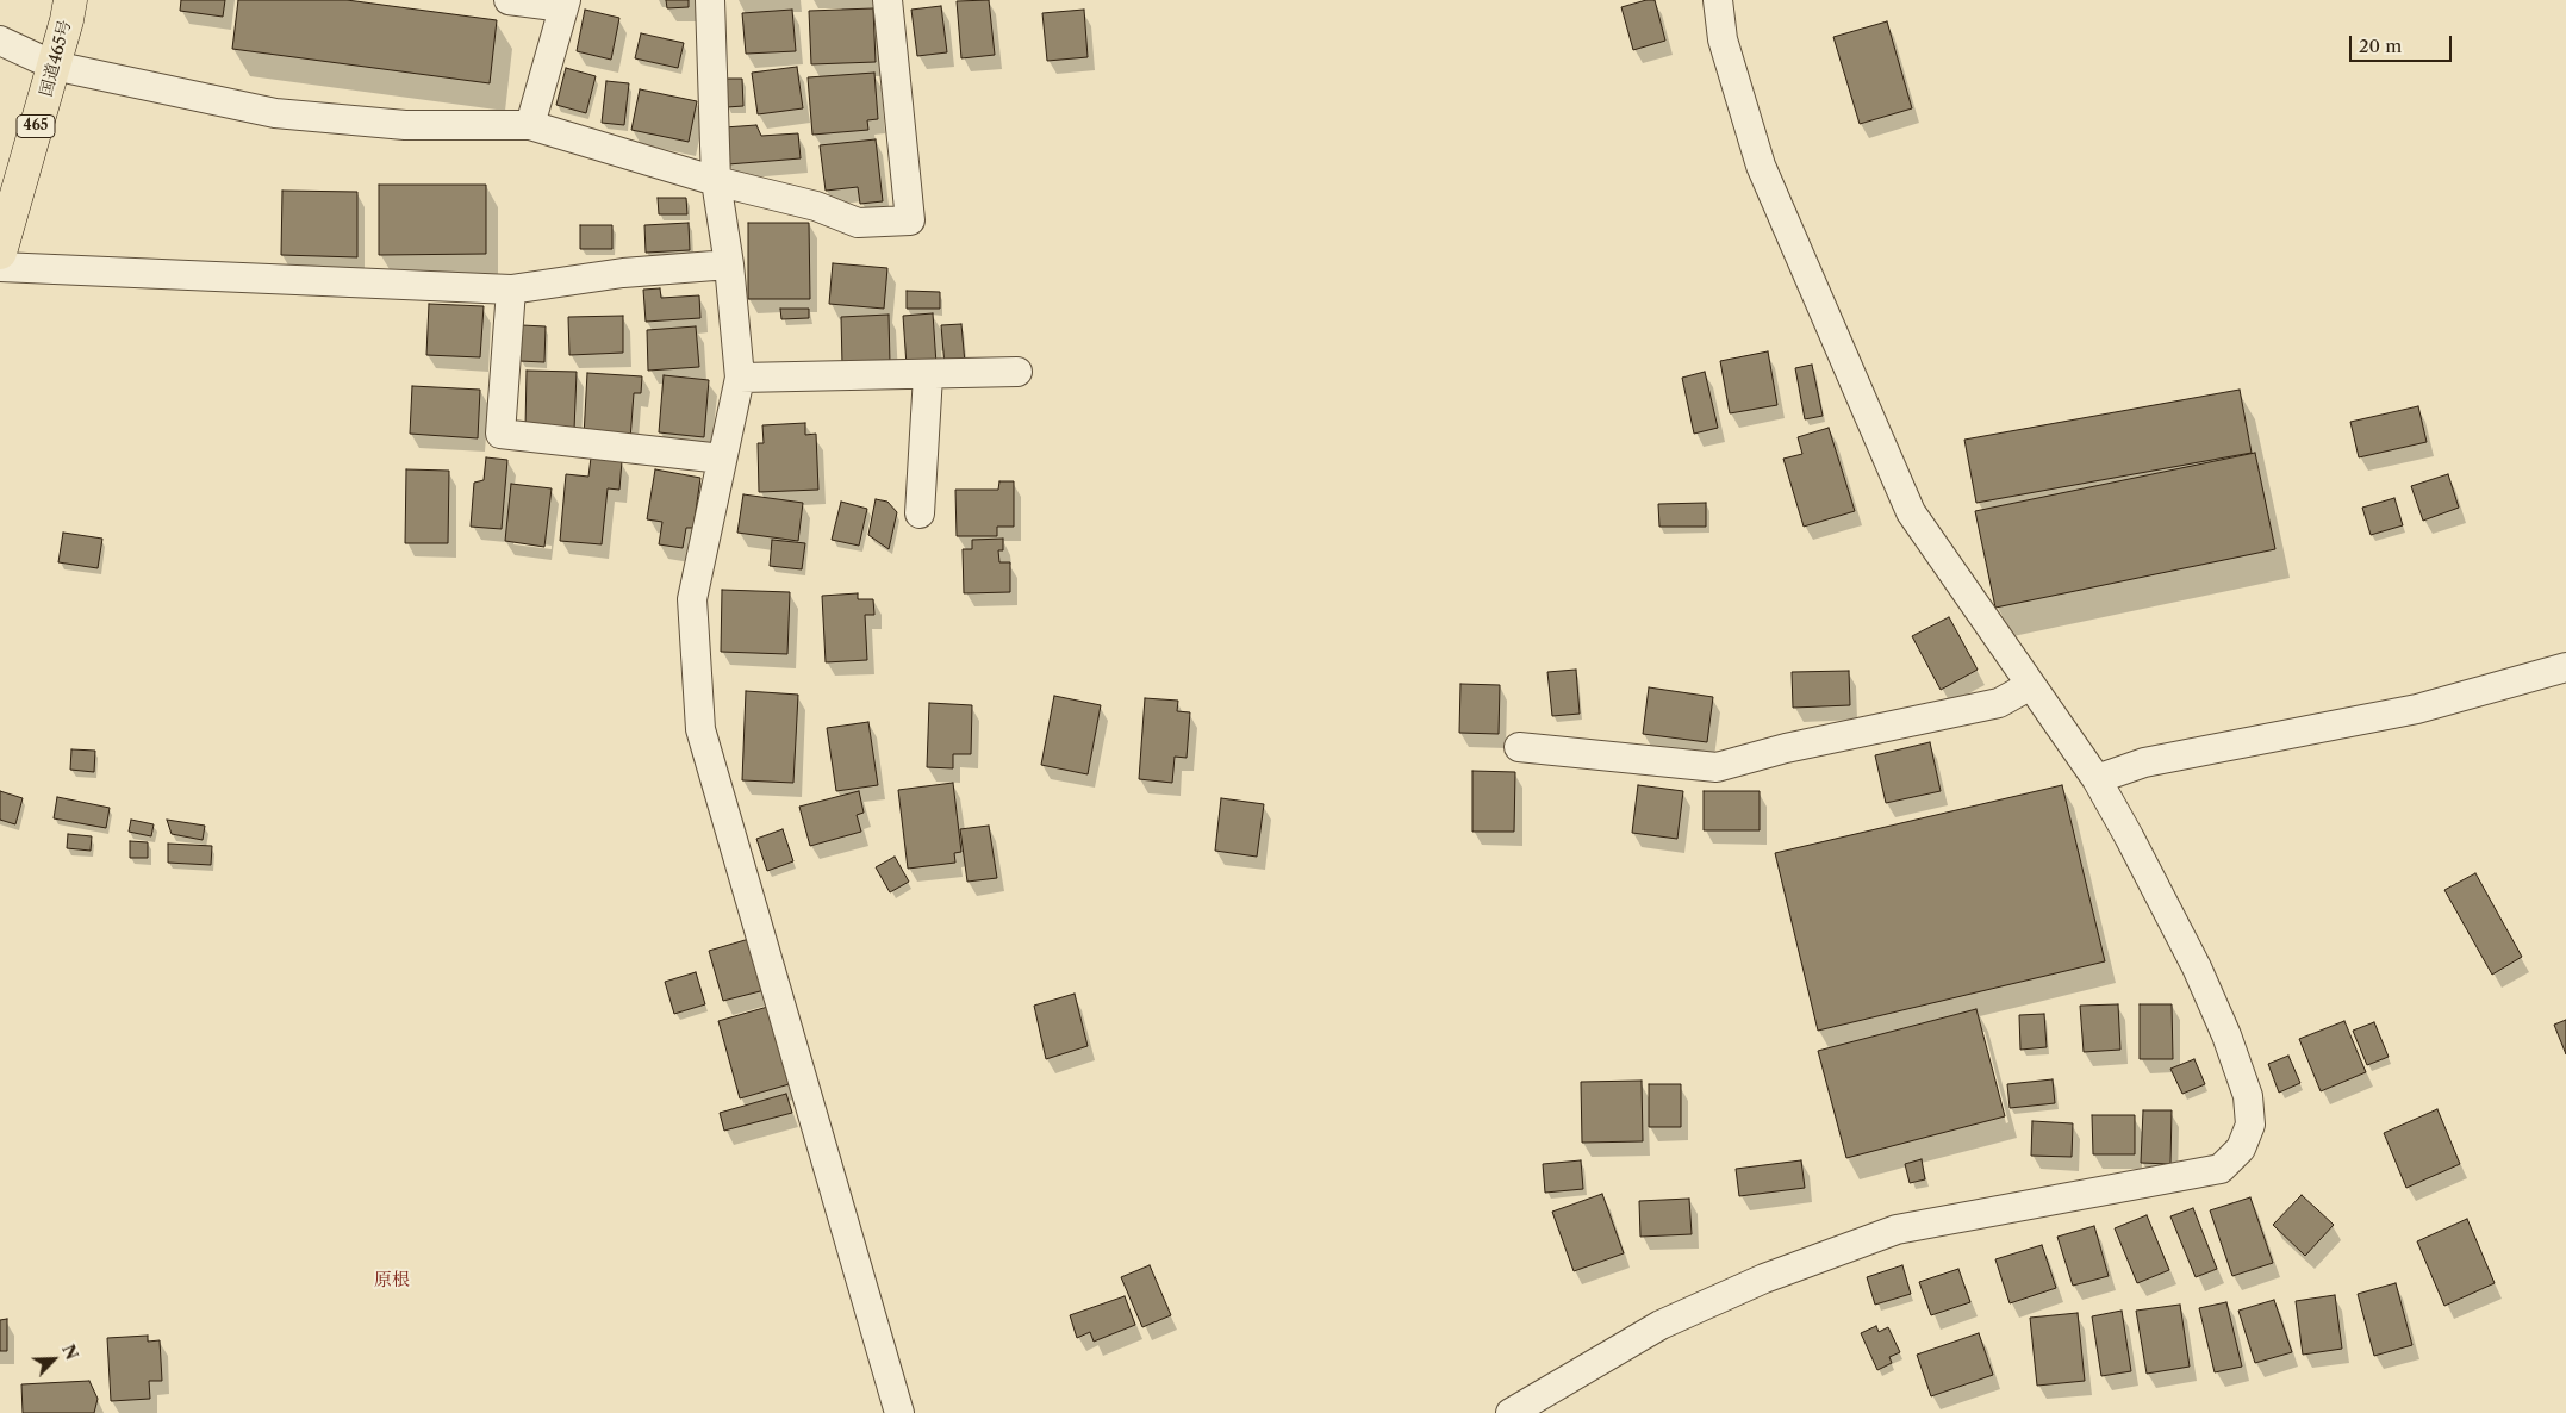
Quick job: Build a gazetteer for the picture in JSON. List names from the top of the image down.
{
  "streets": {
    "highway": ["国道465号", "465"]
  },
  "districts": ["原根"],
  "scale_bar": "20 m",
  "north": "top right"
}
